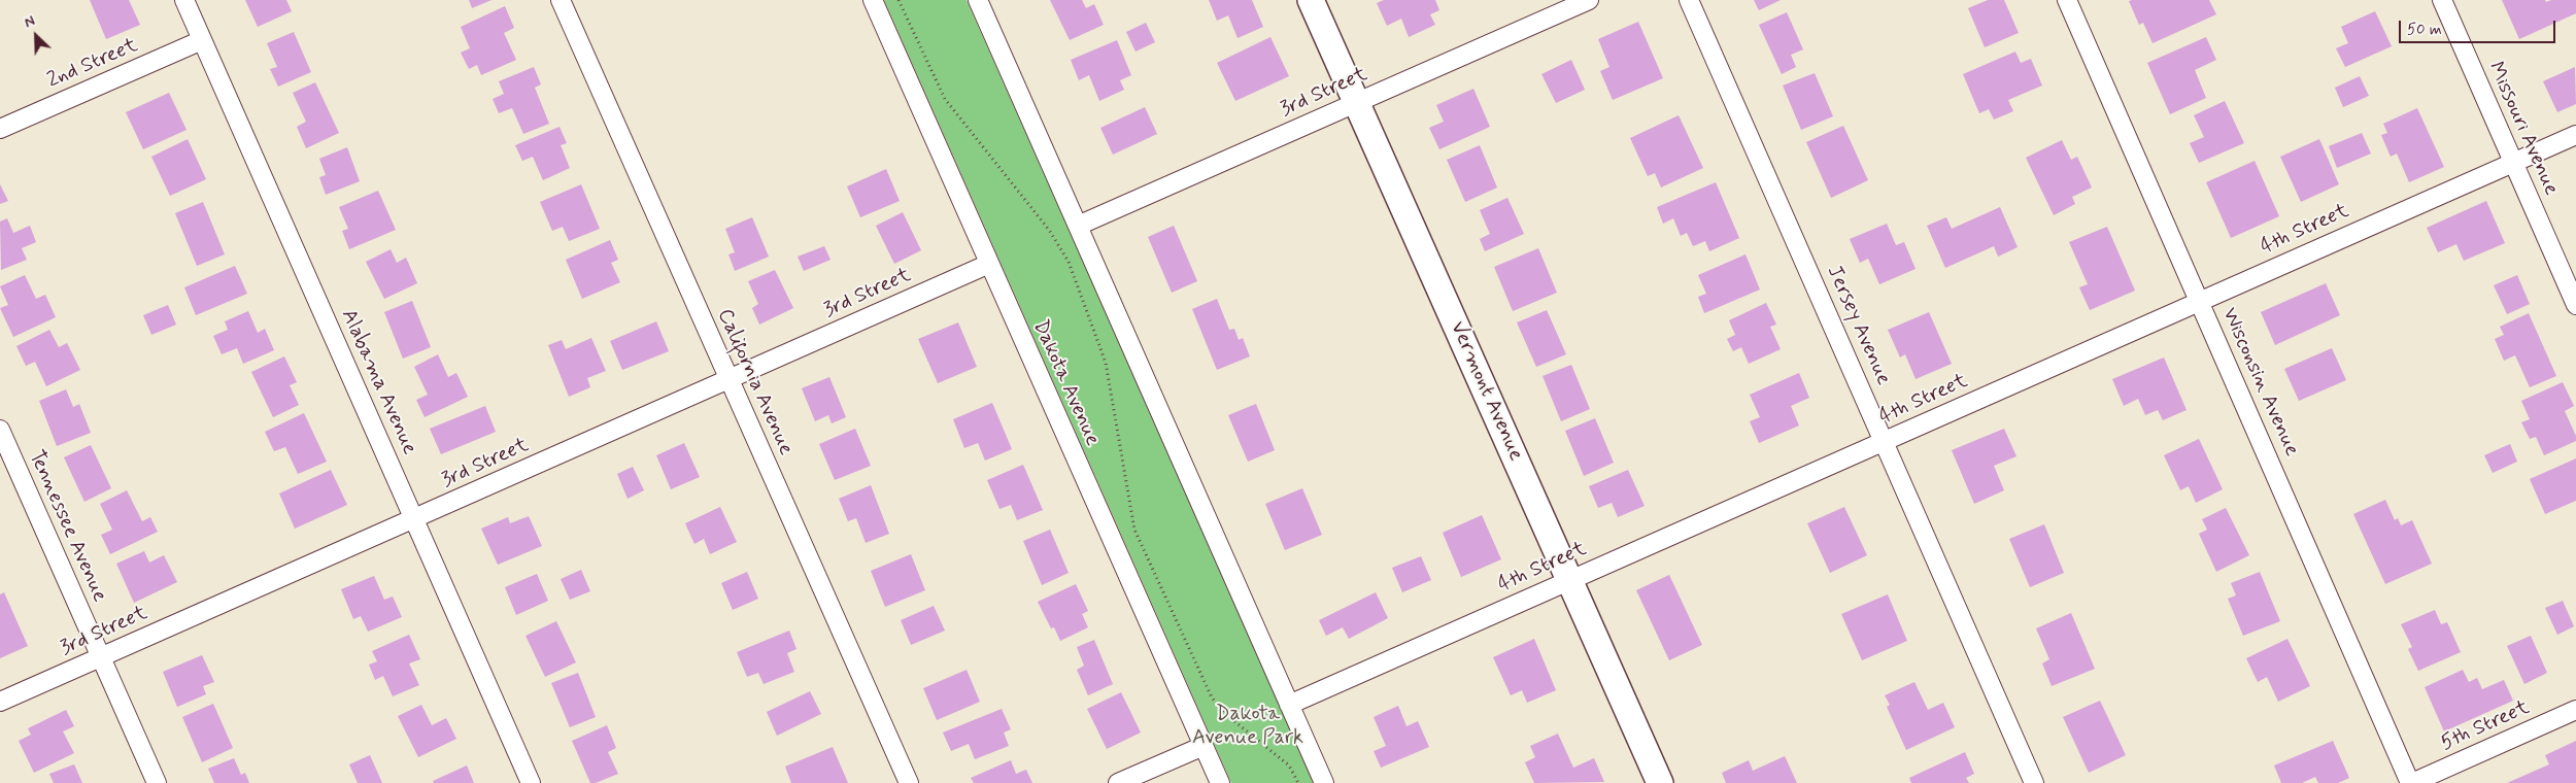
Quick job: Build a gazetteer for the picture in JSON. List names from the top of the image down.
{
  "streets": {
    "street": [
      "2nd Street",
      "3rd Street",
      "Missouri Avenue",
      "4th Street",
      "Jersey Avenue",
      "Alabama Avenue",
      "California Avenue",
      "Wisconsin Avenue",
      "Dakota Avenue",
      "Vermont Avenue",
      "Tennessee Avenue",
      "5th Street"
    ]
  },
  "crossings": [
    ["2nd Street", "Alabama Avenue"],
    ["3rd Street", "Alabama Avenue"],
    ["3rd Street", "California Avenue"],
    ["3rd Street", "Dakota Avenue"],
    ["3rd Street", "Vermont Avenue"],
    ["3rd Street", "Tennessee Avenue"],
    ["Missouri Avenue", "4th Street"],
    ["4th Street", "Jersey Avenue"],
    ["4th Street", "Wisconsin Avenue"],
    ["4th Street", "Vermont Avenue"],
    ["Wisconsin Avenue", "5th Street"]
  ],
  "parks": ["Dakota Avenue Park"],
  "scale_bar": "50 m",
  "north": "top left"
}
